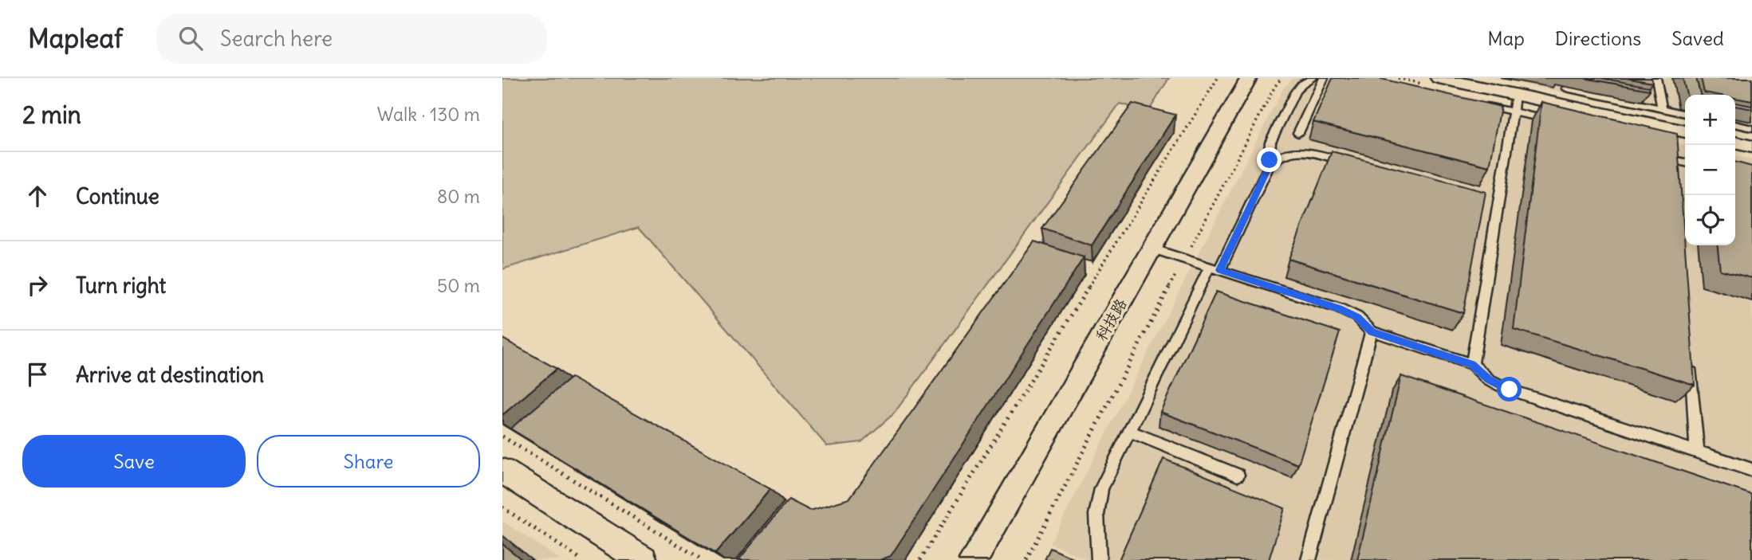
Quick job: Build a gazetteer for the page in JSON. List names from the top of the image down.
{
  "streets": {
    "street": ["科技路"]
  },
  "page": {
    "header": "Mapleaf",
    "search": "Search here",
    "nav": ["Map", "Directions", "Saved"],
    "heading": ["2 min", "Walk · 130 m"],
    "map_buttons": ["+", "−"],
    "list": [
      ["Continue", "80 m"],
      ["Turn right", "50 m"],
      "Arrive at destination"
    ],
    "buttons": ["Save", "Share"]
  }
}
